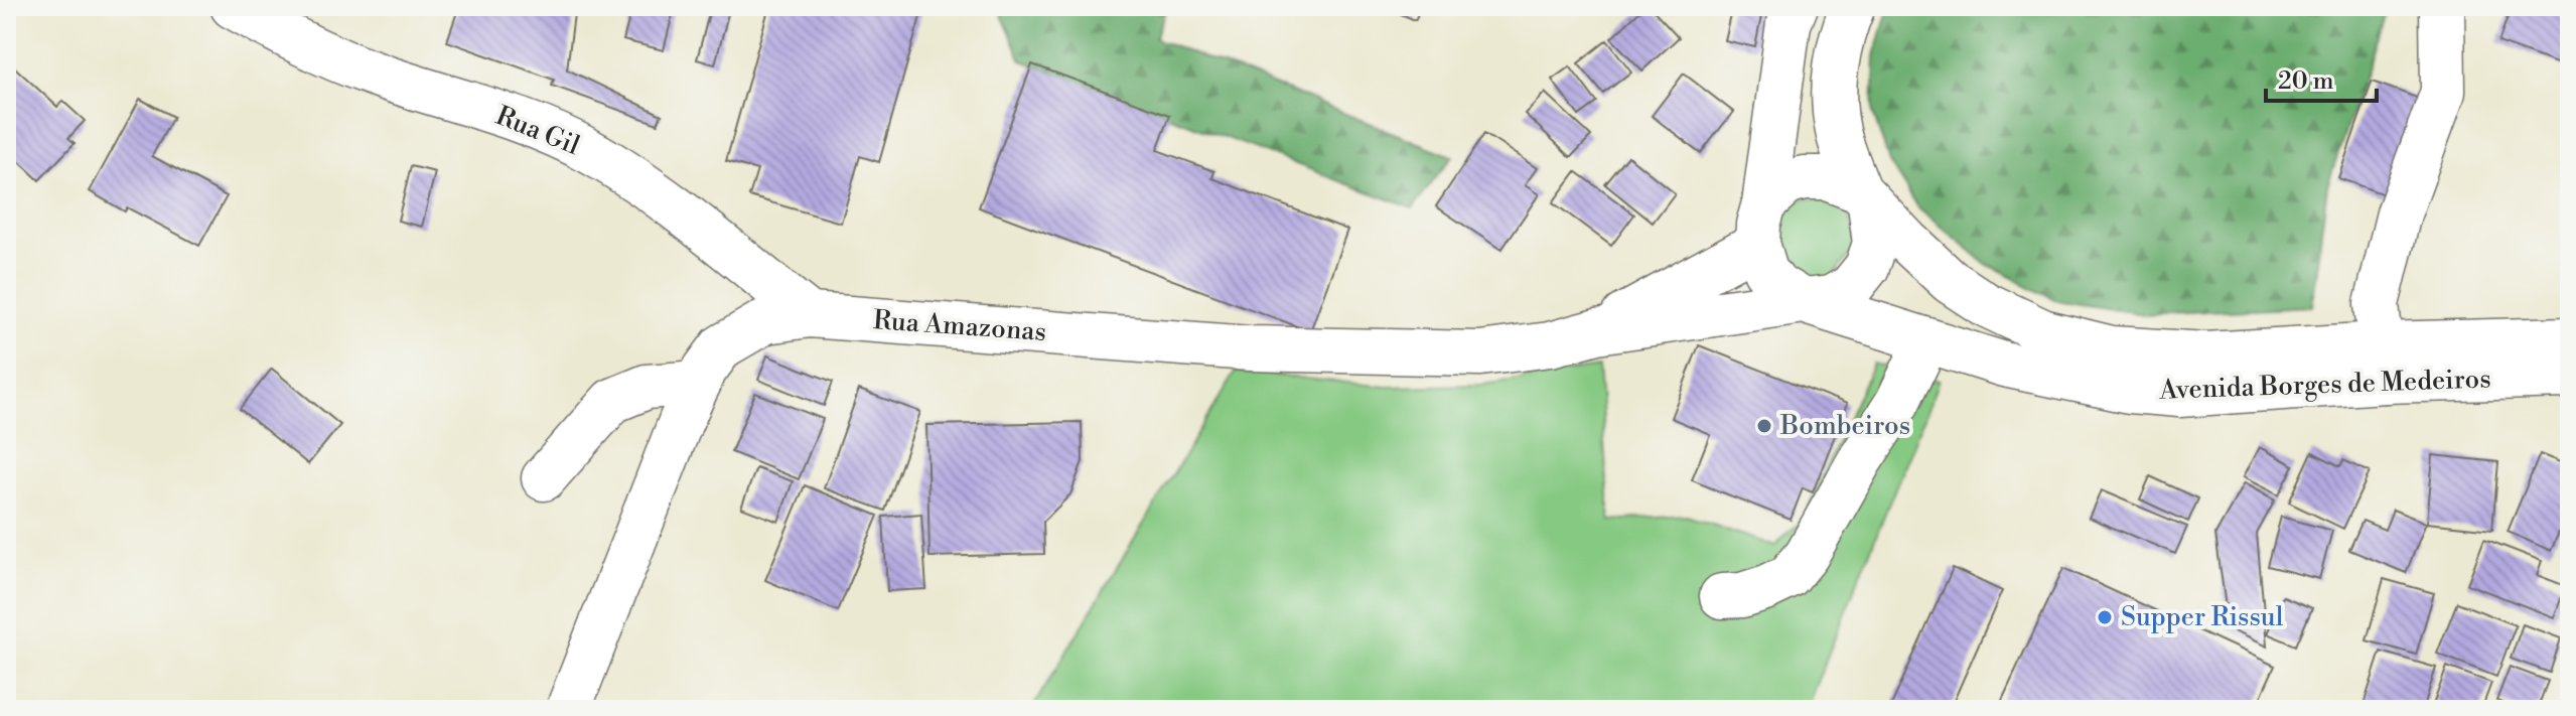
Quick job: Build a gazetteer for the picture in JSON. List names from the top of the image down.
{
  "streets": {
    "main road": ["Rua Gil", "Rua Amazonas", "Avenida Borges de Medeiros"]
  },
  "crossings": [
    ["Rua Gil", "Rua Amazonas"]
  ],
  "places": ["Bombeiros", "Supper Rissul"],
  "scale_bar": "20 m"
}
